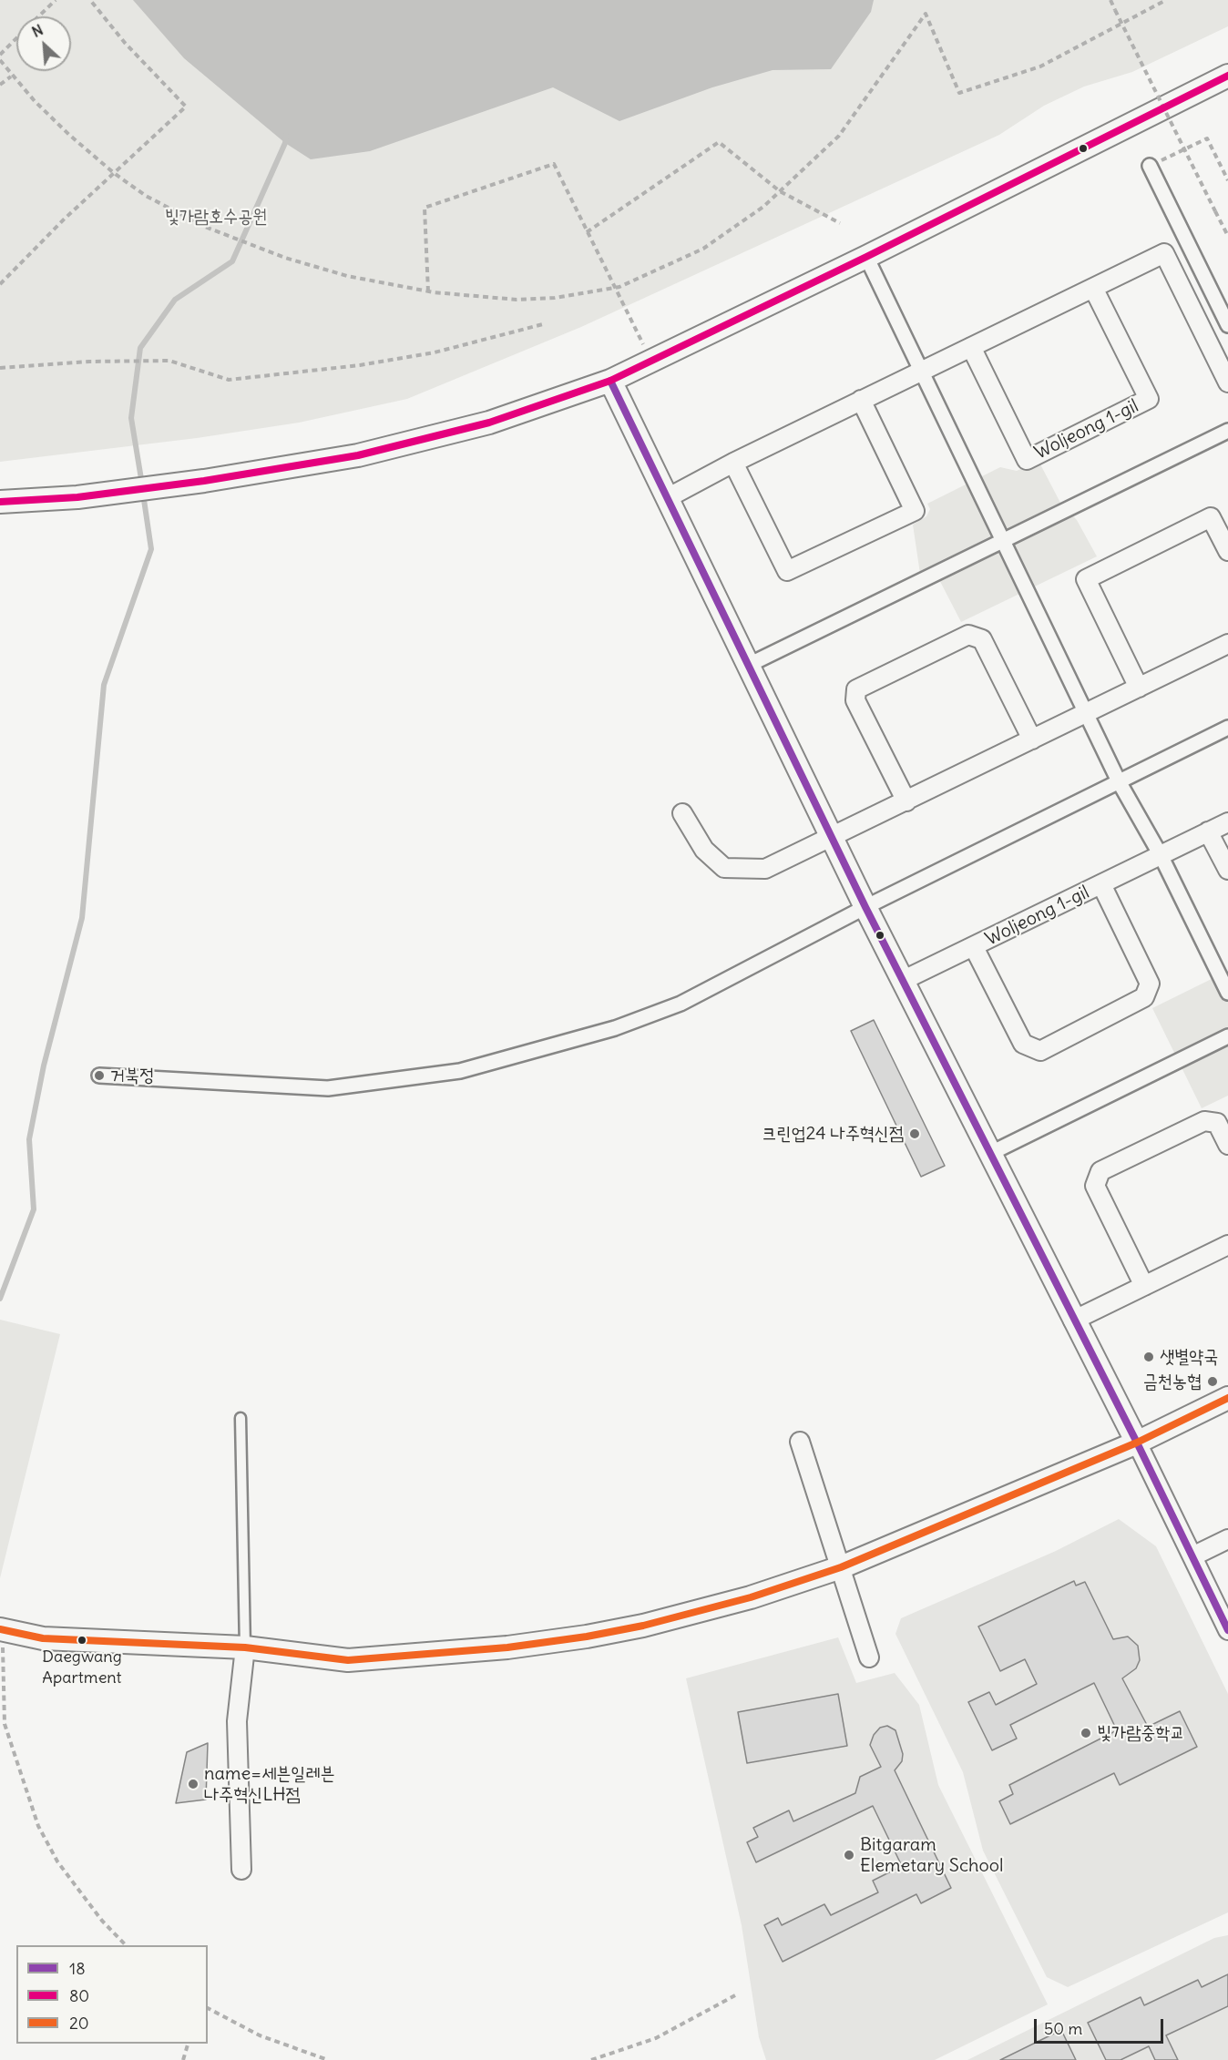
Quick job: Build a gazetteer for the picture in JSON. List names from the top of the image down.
{
  "streets": {
    "street": ["Woljeong 1-gil"]
  },
  "parks": ["빛가람호수공원"],
  "places": [
    "거북정",
    "크린업24 나주혁신점",
    "샛별약국",
    "금천농협",
    "Daegwang Apartment",
    "빛가람중학교",
    "name=세븐일레븐 나주혁신LH점",
    "Bitgaram Elemetary School"
  ],
  "lines": ["transit line 80", "transit line 18", "transit line 20"],
  "legend": ["18", "80", "20"],
  "scale_bar": "50 m",
  "north": "top left"
}
